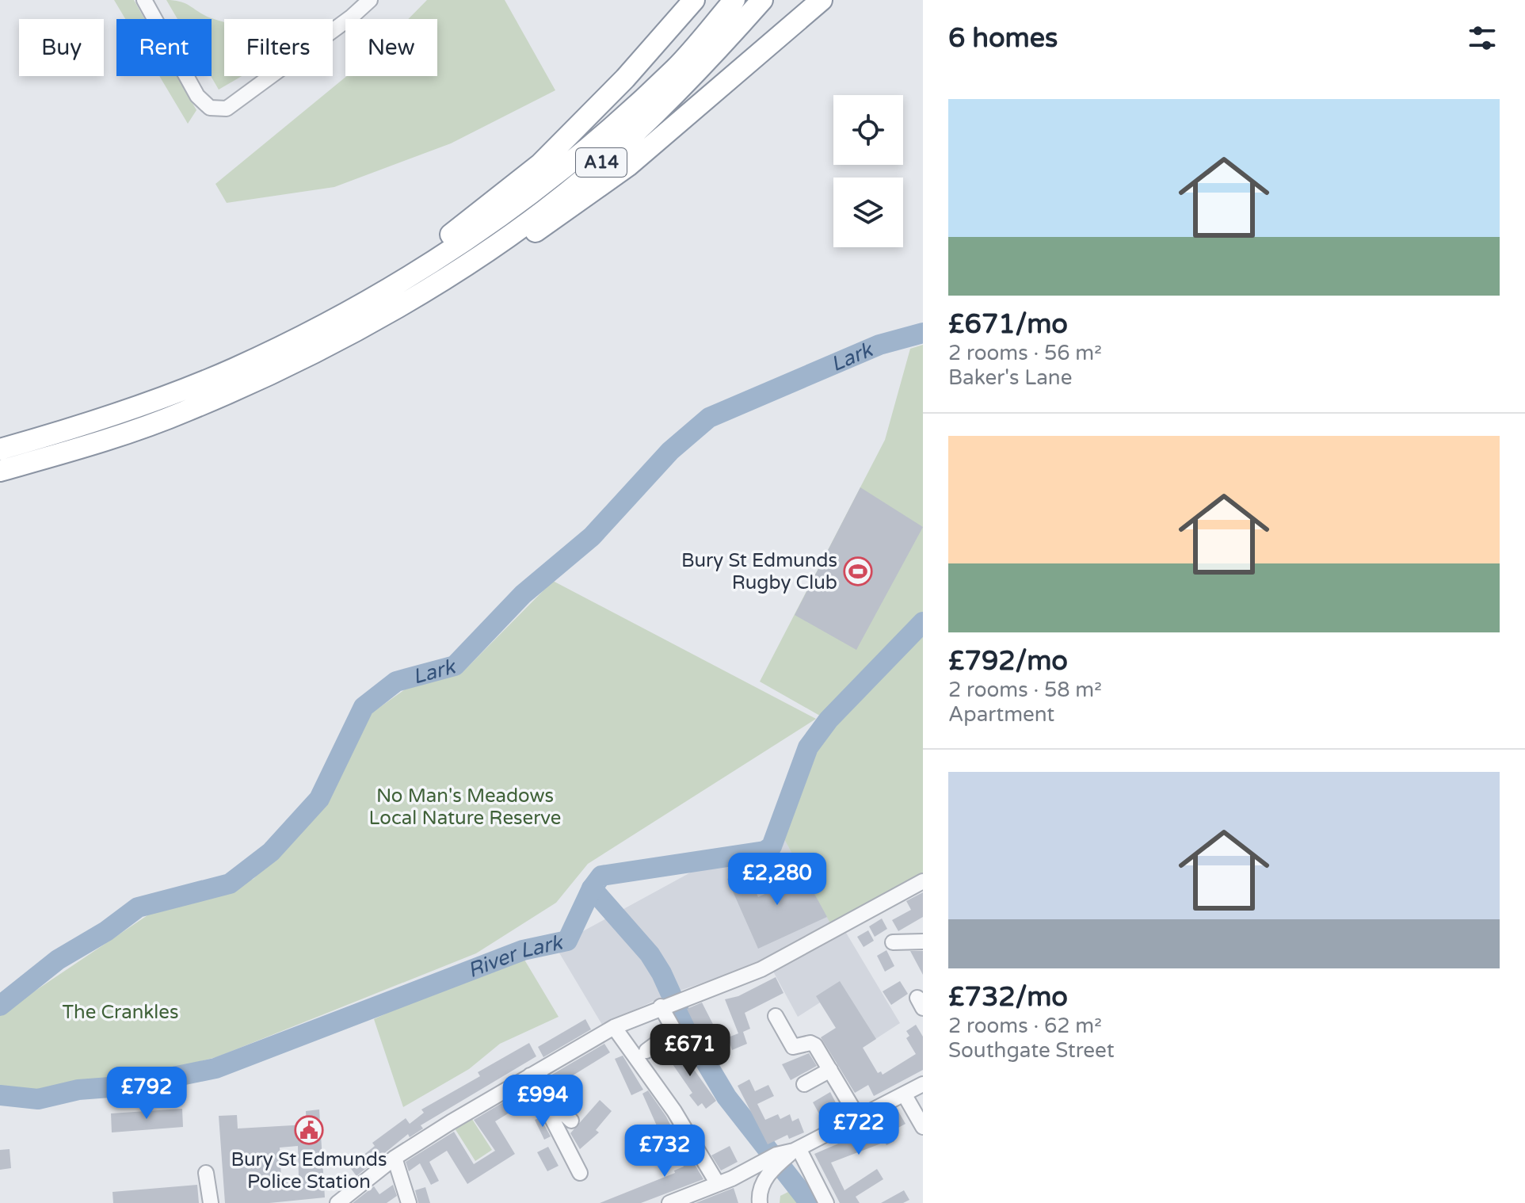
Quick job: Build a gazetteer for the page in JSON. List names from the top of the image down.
{
  "streets": {
    "highway": ["A14"]
  },
  "water": ["Lark", "River Lark"],
  "parks": ["No Man's Meadows Local Nature Reserve", "The Crankles"],
  "places": {
    "sports": ["Bury St Edmunds Rugby Club"],
    "public building": ["Bury St Edmunds Police Station"]
  },
  "page": {
    "heading": "6 homes",
    "chip": [
      "Buy",
      "Rent",
      "Filters",
      "New"
    ],
    "list": [
      {
        "name": "£671/mo",
        "note": "2 rooms · 56 m² · Baker's Lane"
      },
      {
        "name": "£792/mo",
        "note": "2 rooms · 58 m² · Apartment"
      },
      {
        "name": "£732/mo",
        "note": "2 rooms · 62 m² · Southgate Street"
      }
    ],
    "price": [
      "£2,280",
      "£671",
      "£792",
      "£994",
      "£722",
      "£732"
    ]
  }
}
